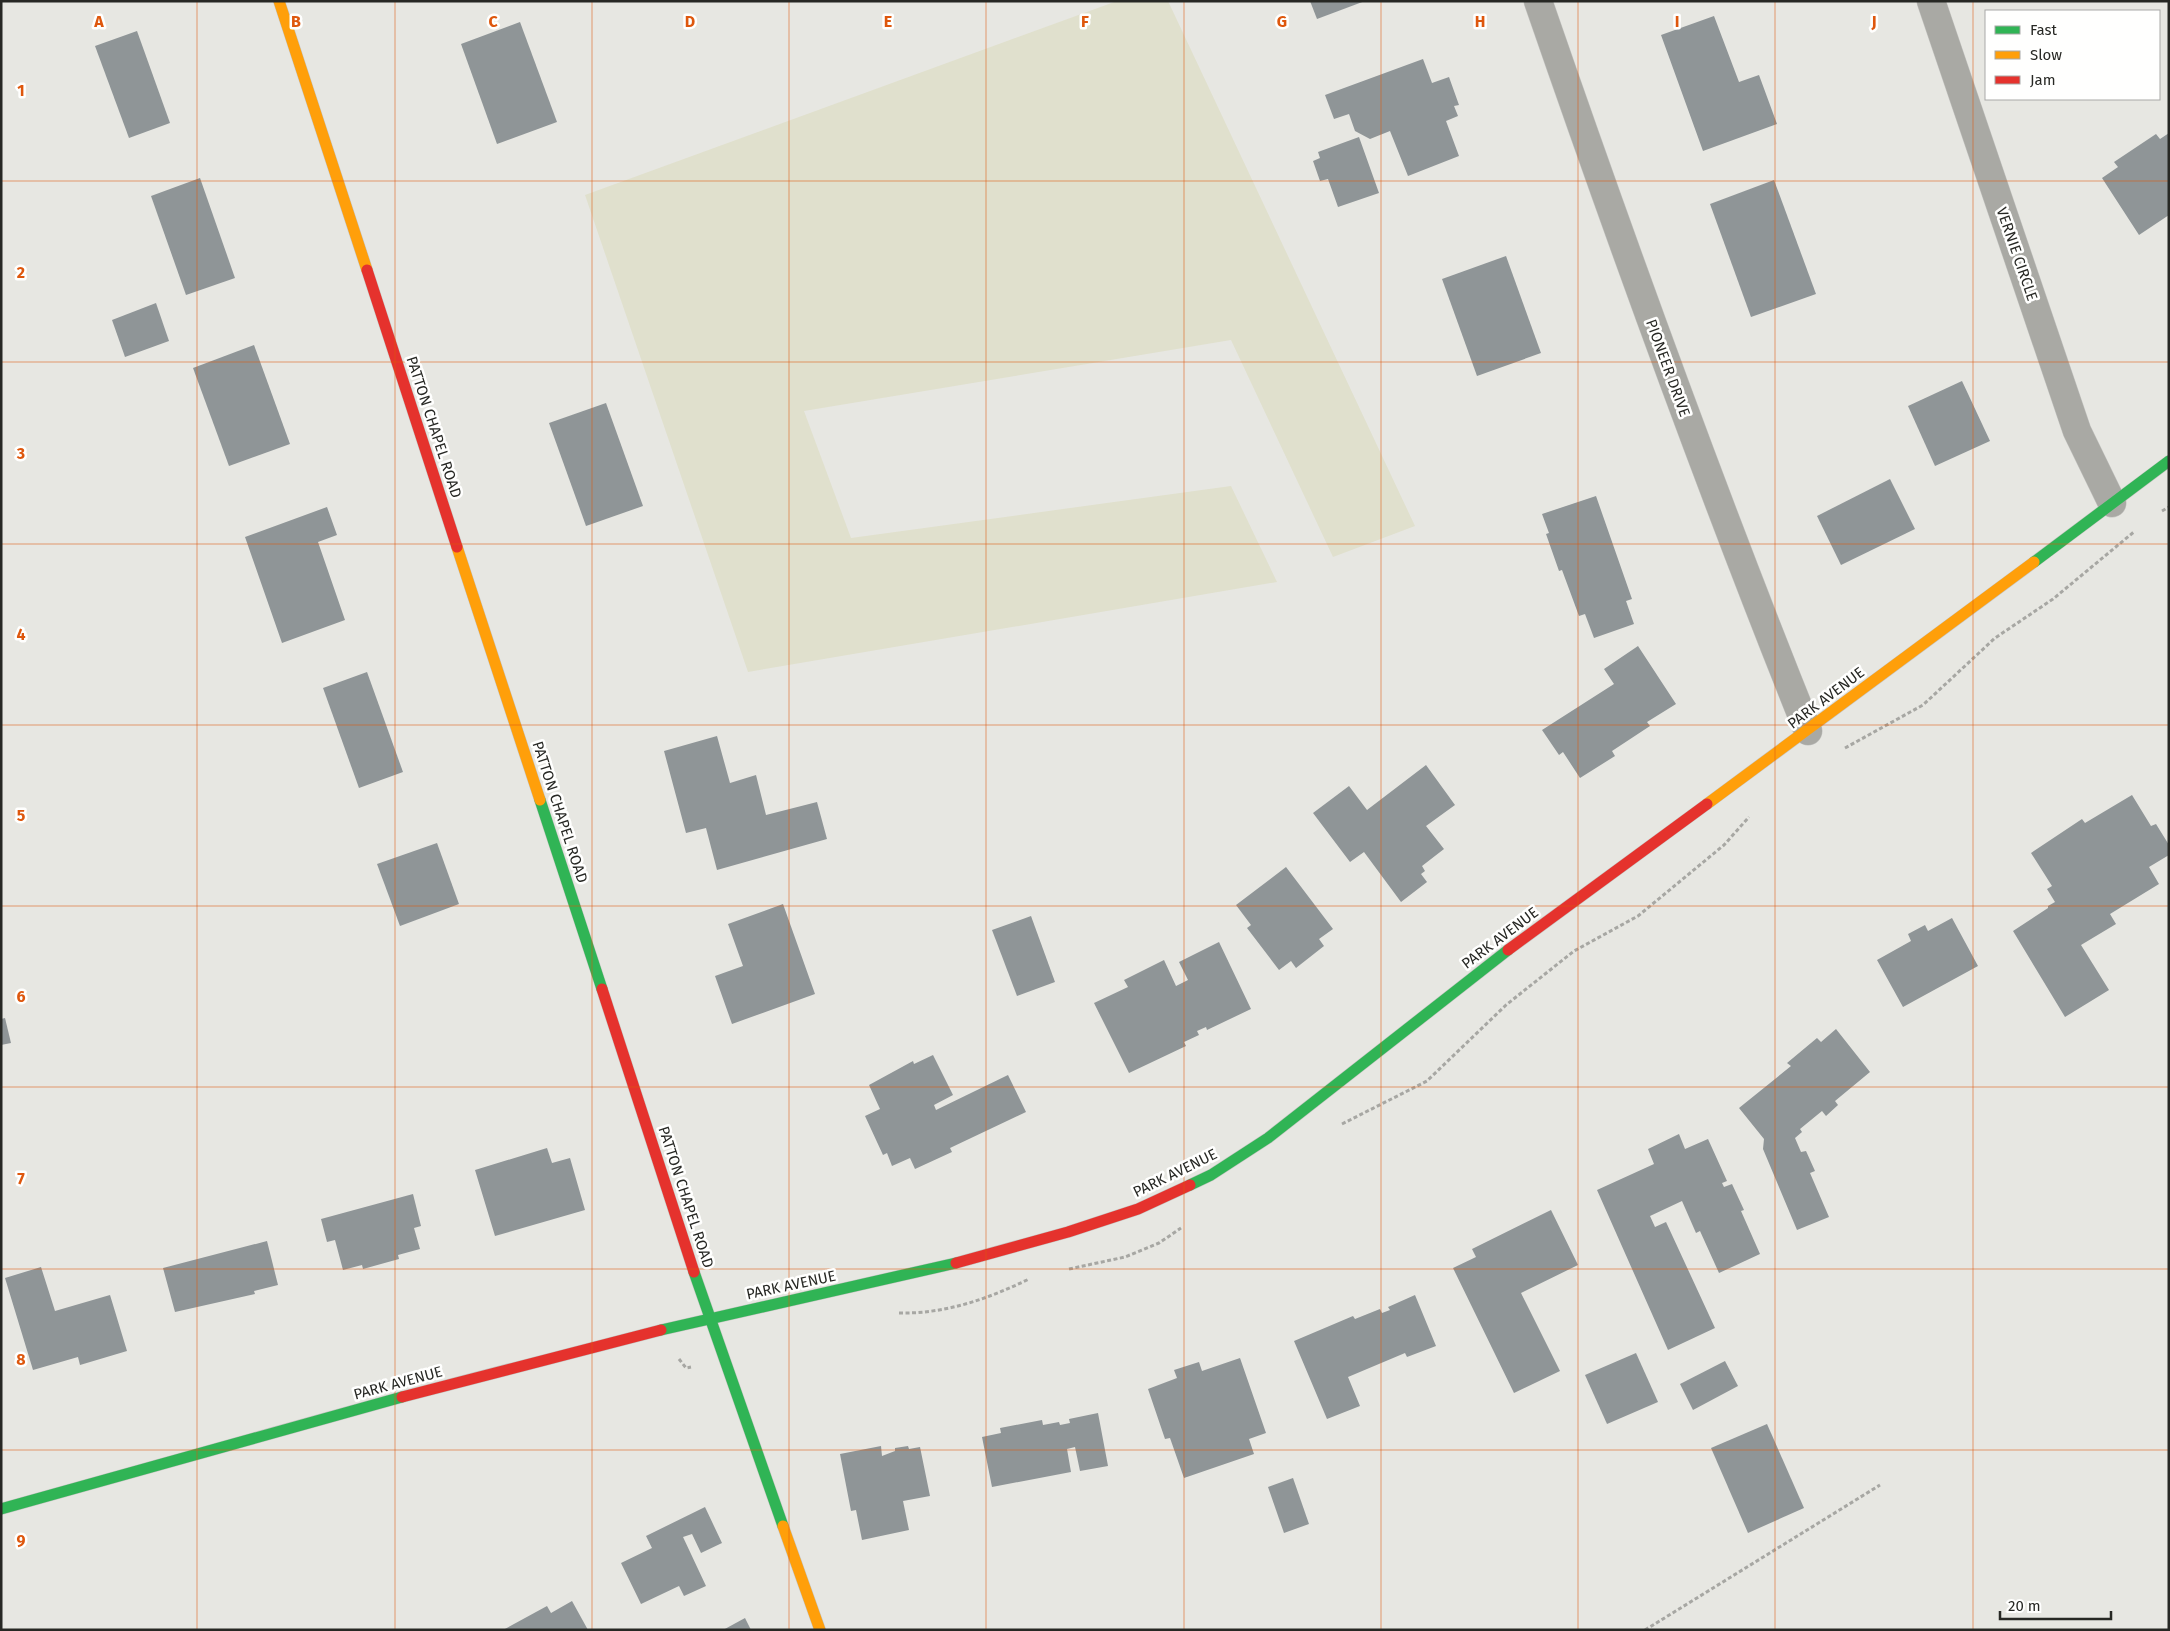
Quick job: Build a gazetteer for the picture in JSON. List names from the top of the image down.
{
  "streets": {
    "street": [
      "VERNIE CIRCLE",
      "PIONEER DRIVE",
      "PATTON CHAPEL ROAD",
      "PARK AVENUE"
    ]
  },
  "crossings": [
    ["VERNIE CIRCLE", "PARK AVENUE"],
    ["PIONEER DRIVE", "PARK AVENUE"],
    ["PATTON CHAPEL ROAD", "PARK AVENUE"]
  ],
  "legend": ["Fast", "Slow", "Jam"],
  "scale_bar": "20 m",
  "grid": {
    "columns": [
      "A",
      "B",
      "C",
      "D",
      "E",
      "F",
      "G",
      "H",
      "I",
      "J"
    ],
    "rows": [
      "1",
      "2",
      "3",
      "4",
      "5",
      "6",
      "7",
      "8",
      "9"
    ]
  }
}
